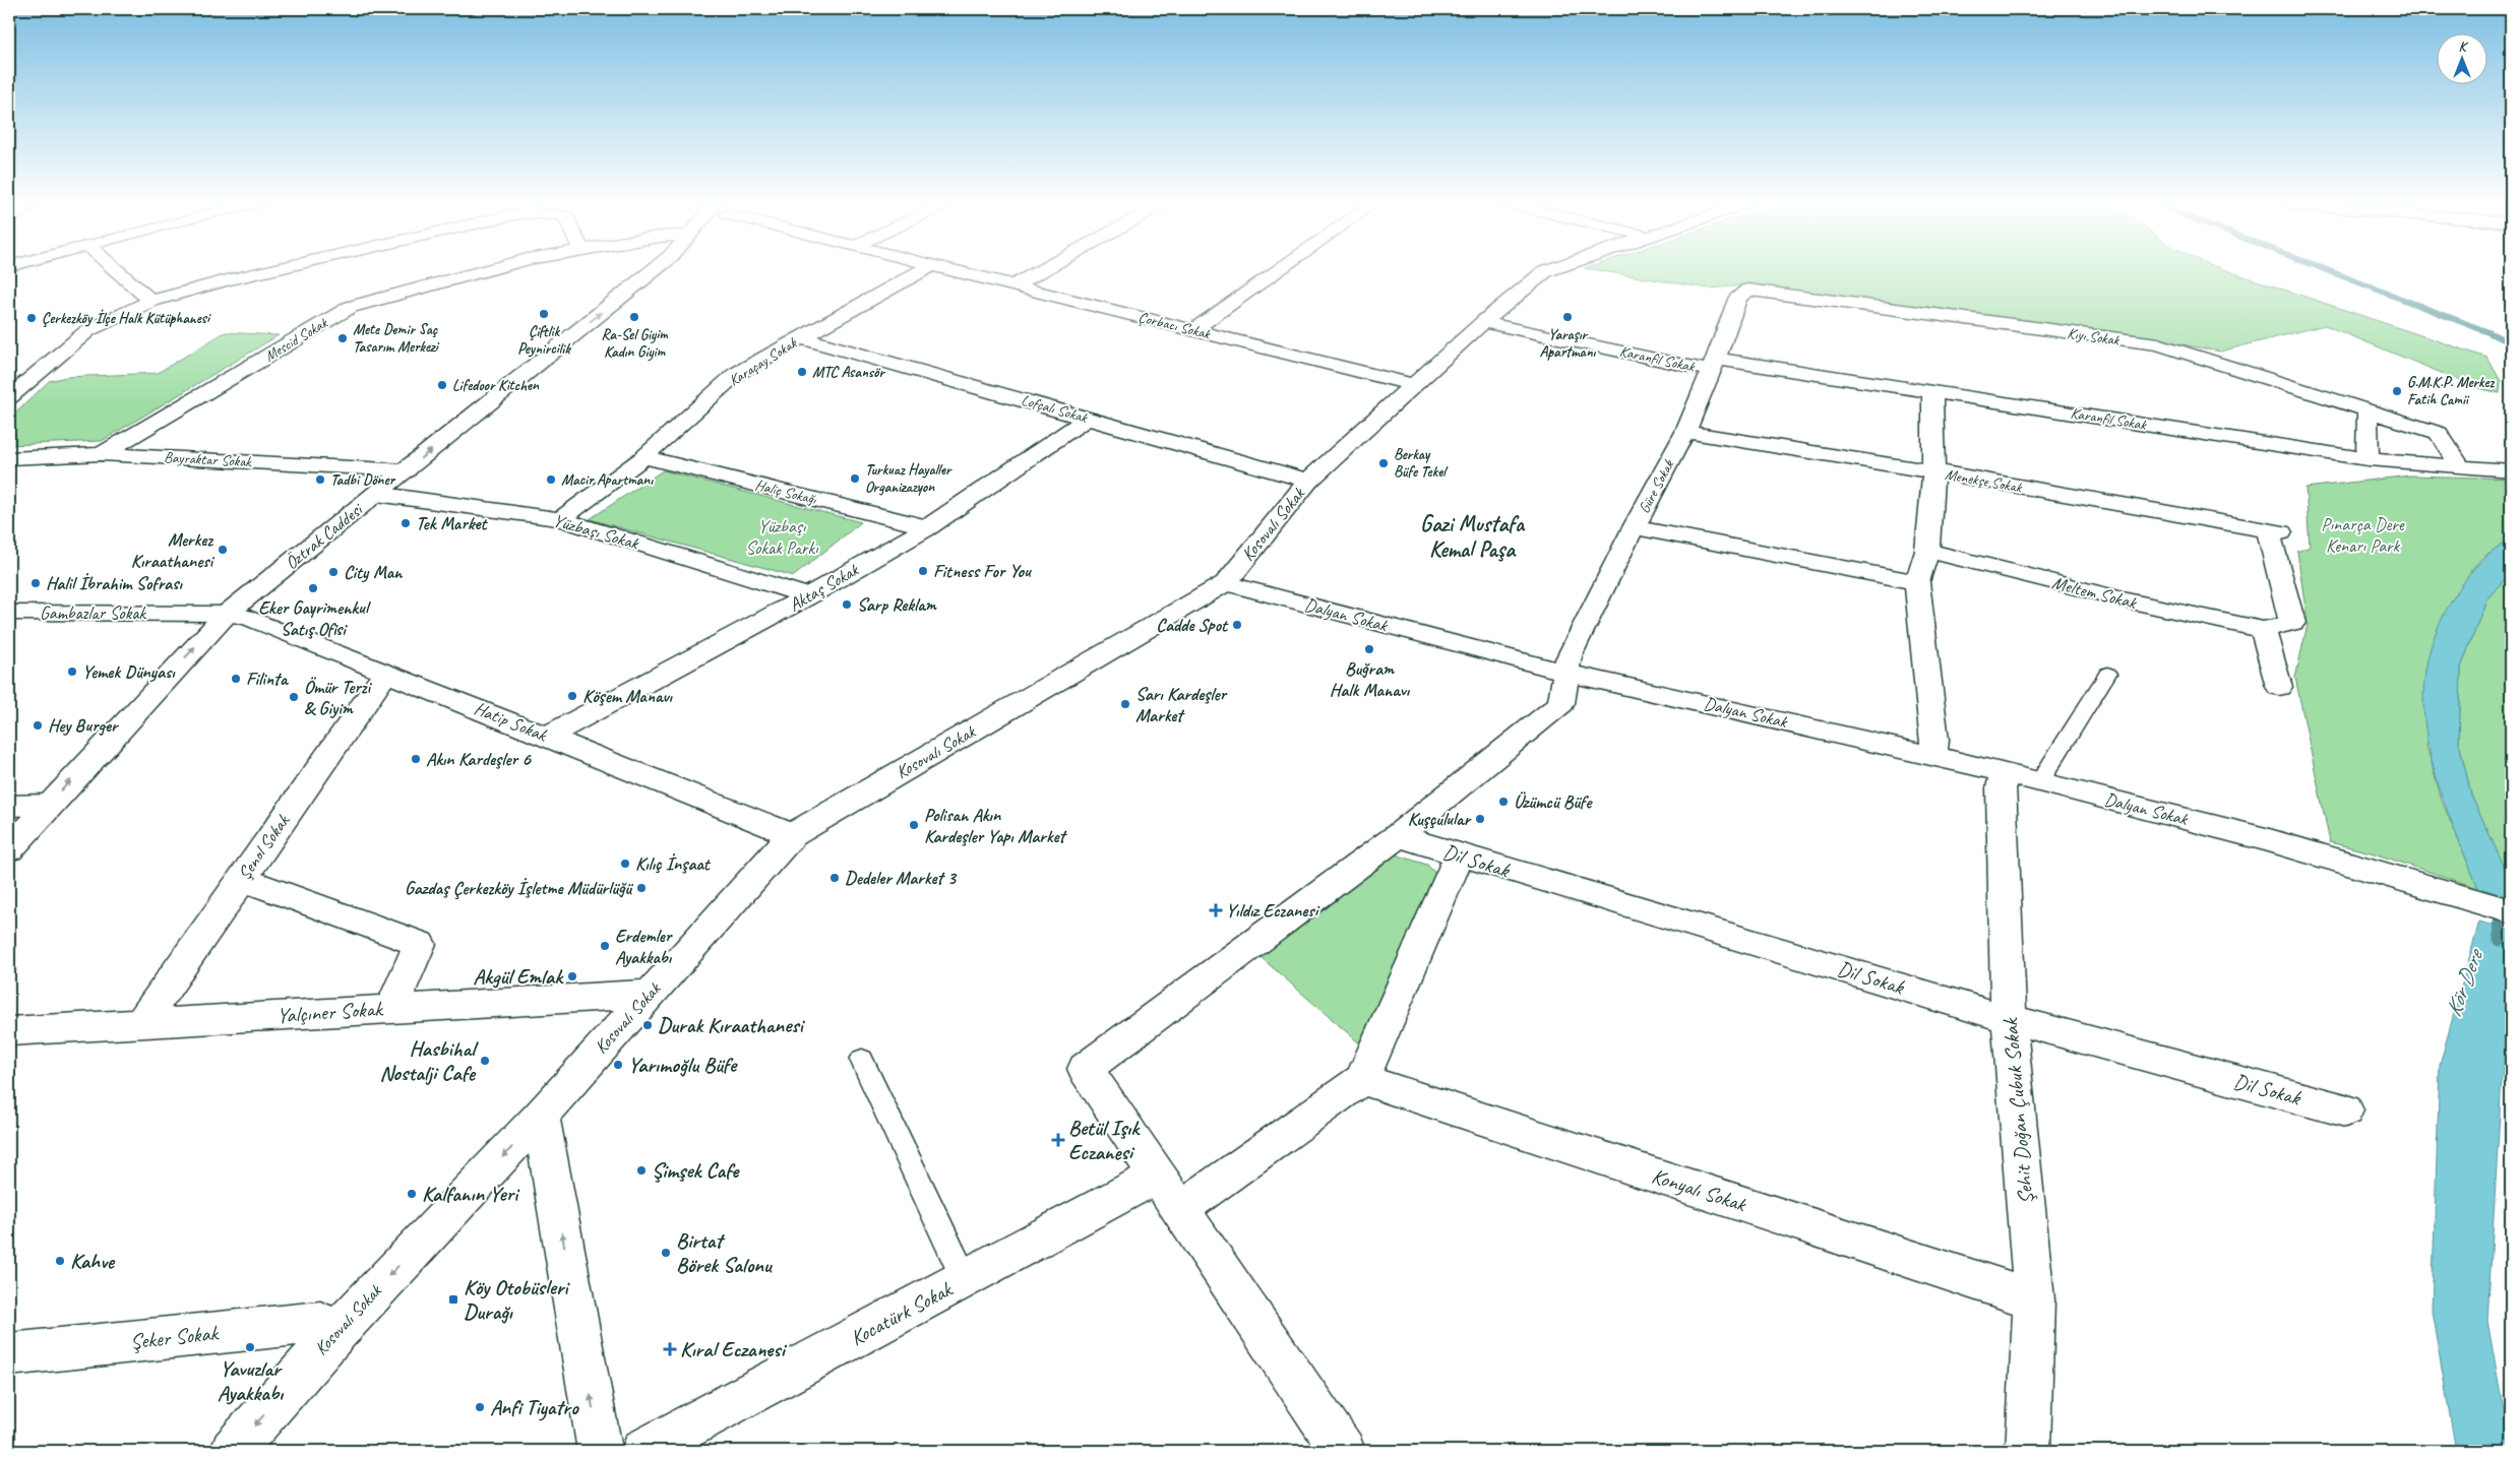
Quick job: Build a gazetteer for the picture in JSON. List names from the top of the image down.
{
  "streets": {
    "street": [
      "Çorbacı Sokak",
      "Kıyı Sokak",
      "Mescid Sokak",
      "Karanfil Sokak",
      "Karaçay Sokak",
      "Lofçalı Sokak",
      "Bayraktar Sokak",
      "Menekşe Sokak",
      "Güre Sokak",
      "Haliç Sokağı",
      "Kosovalı Sokak",
      "Yüzbaşı Sokak",
      "Öztrak Caddesi",
      "Aktaş Sokak",
      "Meltem Sokak",
      "Gambazlar Sokak",
      "Dalyan Sokak",
      "Hatip Sokak",
      "Şenol Sokak",
      "Dil Sokak",
      "Yalçıner Sokak",
      "Şehit Doğan Çubuk Sokak",
      "Konyalı Sokak",
      "Kocatürk Sokak",
      "Şeker Sokak"
    ]
  },
  "crossings": [
    ["Çorbacı Sokak", "Kosovalı Sokak"],
    ["Kıyı Sokak", "Karanfil Sokak"],
    ["Kıyı Sokak", "Güre Sokak"],
    ["Mescid Sokak", "Bayraktar Sokak"],
    ["Karanfil Sokak", "Güre Sokak"],
    ["Karanfil Sokak", "Kosovalı Sokak"],
    ["Karaçay Sokak", "Lofçalı Sokak"],
    ["Karaçay Sokak", "Haliç Sokağı"],
    ["Karaçay Sokak", "Yüzbaşı Sokak"],
    ["Lofçalı Sokak", "Kosovalı Sokak"],
    ["Lofçalı Sokak", "Aktaş Sokak"],
    ["Bayraktar Sokak", "Öztrak Caddesi"],
    ["Menekşe Sokak", "Güre Sokak"],
    ["Menekşe Sokak", "Meltem Sokak"],
    ["Güre Sokak", "Dalyan Sokak"],
    ["Güre Sokak", "Dil Sokak"],
    ["Güre Sokak", "Kocatürk Sokak"],
    ["Haliç Sokağı", "Aktaş Sokak"],
    ["Kosovalı Sokak", "Dalyan Sokak"],
    ["Kosovalı Sokak", "Hatip Sokak"],
    ["Kosovalı Sokak", "Yalçıner Sokak"],
    ["Kosovalı Sokak", "Şeker Sokak"],
    ["Yüzbaşı Sokak", "Öztrak Caddesi"],
    ["Yüzbaşı Sokak", "Aktaş Sokak"],
    ["Öztrak Caddesi", "Gambazlar Sokak"],
    ["Öztrak Caddesi", "Hatip Sokak"],
    ["Aktaş Sokak", "Hatip Sokak"],
    ["Gambazlar Sokak", "Hatip Sokak"],
    ["Dalyan Sokak", "Şehit Doğan Çubuk Sokak"],
    ["Hatip Sokak", "Şenol Sokak"],
    ["Şenol Sokak", "Yalçıner Sokak"],
    ["Dil Sokak", "Şehit Doğan Çubuk Sokak"],
    ["Şehit Doğan Çubuk Sokak", "Konyalı Sokak"]
  ],
  "one_way": ["Öztrak Caddesi"],
  "districts": ["Gazi Mustafa Kemal Paşa"],
  "water": ["Kör Dere"],
  "parks": ["Pınarça Dere Kenarı Park", "Yüzbaşı Sokak Parkı"],
  "places": {
    "other": [
      "Çiftlik Peynircilik",
      "Ra-Sel Giyim Kadın Giyim",
      "Yaraşır Apartmanı",
      "Çerkezköy İlçe Halk Kütüphanesi",
      "Mete Demir Saç Tasarım Merkezi",
      "MTC Asansör",
      "Lifedoor Kitchen",
      "G.M.K.P. Merkez Fatih Camii",
      "Berkay Büfe Tekel",
      "Turkuaz Hayaller Organizazyon",
      "Tadbi Döner",
      "Macir Apartmanı",
      "Tek Market",
      "Merkez Kıraathanesi",
      "Fitness For You",
      "City Man",
      "Halil İbrahim Sofrası",
      "Eker Gayrimenkul Satış Ofisi",
      "Sarp Reklam",
      "Cadde Spot",
      "Buğram Halk Manavı",
      "Yemek Dünyası",
      "Filinta",
      "Köşem Manavı",
      "Ömür Terzi & Giyim",
      "Sarı Kardeşler Market",
      "Hey Burger",
      "Akın Kardeşler 6",
      "Üzümcü Büfe",
      "Kuşçulular",
      "Polisan Akın Kardeşler Yapı Market",
      "Kılıç İnşaat",
      "Dedeler Market 3",
      "Gazdaş Çerkezköy İşletme Müdürlüğü",
      "Erdemler Ayakkabı",
      "Akgül Emlak",
      "Durak Kıraathanesi",
      "Hasbihal Nostalji Cafe",
      "Yarımoğlu Büfe",
      "Şimşek Cafe",
      "Kalfanın Yeri",
      "Birtat Börek Salonu",
      "Kahve",
      "Yavuzlar Ayakkabı",
      "Anfi Tiyatro"
    ],
    "health": ["Yıldız Eczanesi", "Betül Işık Eczanesi", "Kıral Eczanesi"],
    "transit": ["Köy Otobüsleri Durağı"]
  },
  "north": "top"
}
